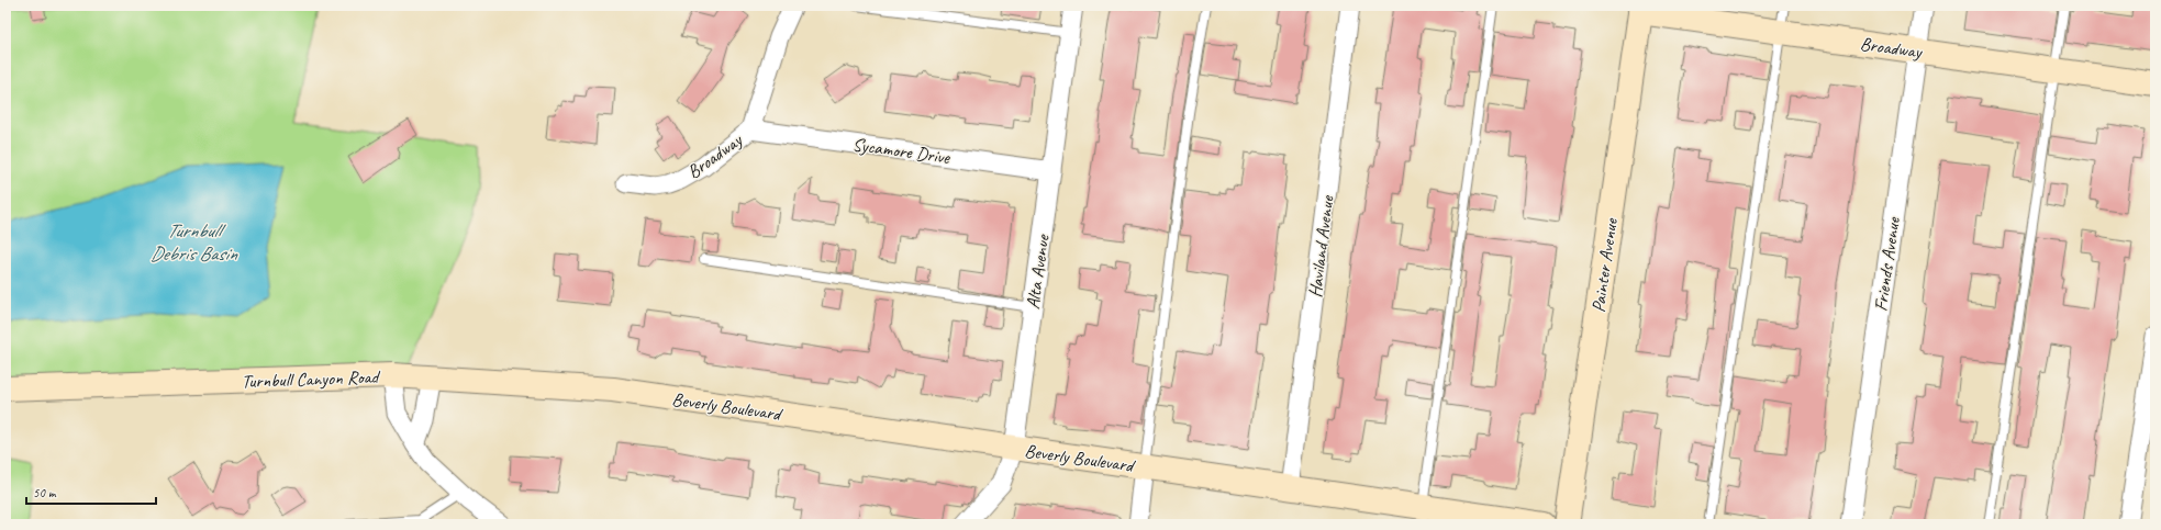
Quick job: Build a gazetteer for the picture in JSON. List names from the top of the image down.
{
  "streets": {
    "street": [
      "Broadway",
      "Sycamore Drive",
      "Haviland Avenue",
      "Friends Avenue",
      "Painter Avenue",
      "Alta Avenue",
      "Turnbull Canyon Road",
      "Beverly Boulevard"
    ]
  },
  "crossings": [
    ["Broadway", "Sycamore Drive"],
    ["Broadway", "Friends Avenue"],
    ["Broadway", "Painter Avenue"],
    ["Sycamore Drive", "Alta Avenue"],
    ["Haviland Avenue", "Beverly Boulevard"],
    ["Alta Avenue", "Beverly Boulevard"],
    ["Turnbull Canyon Road", "Beverly Boulevard"]
  ],
  "water": ["Turnbull Debris Basin"],
  "scale_bar": "50 m"
}
